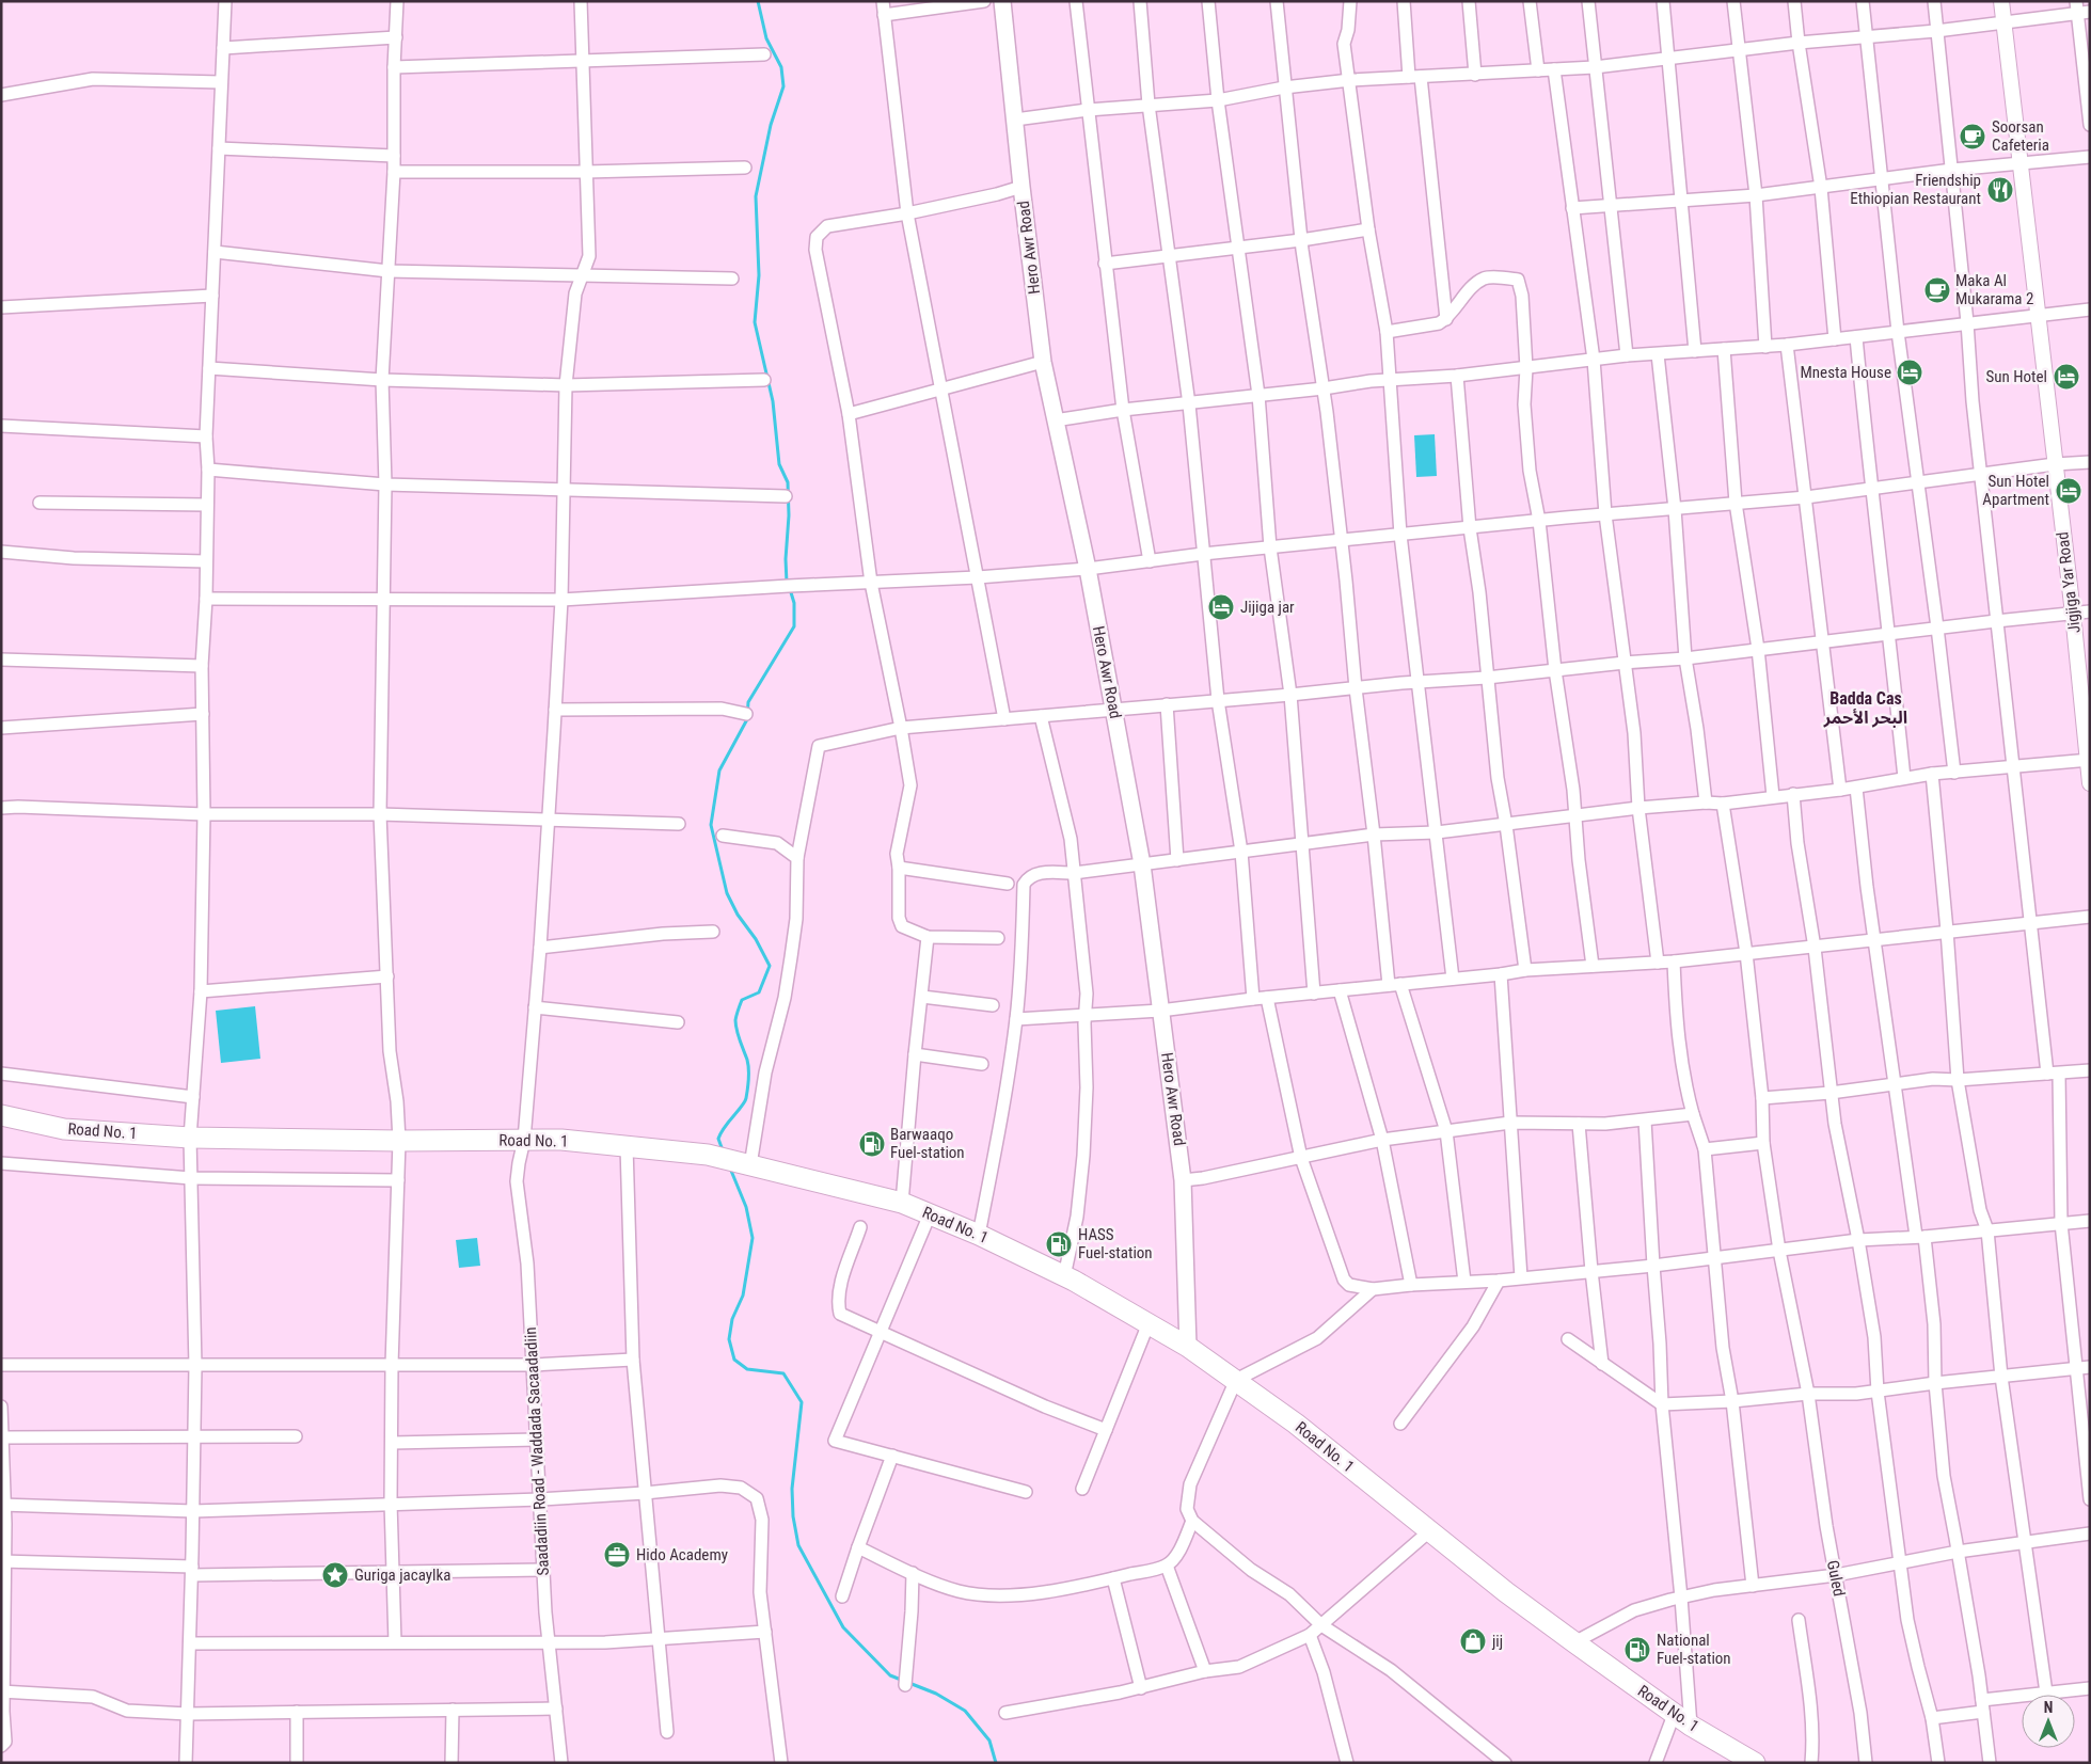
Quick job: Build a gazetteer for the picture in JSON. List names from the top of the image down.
{
  "streets": {
    "highway": ["Road No. 1"],
    "main road": ["Hero Awr Road"],
    "street": ["Jigjiga Yar Road", "Saadadiin Road - Waddada Sacaadadiin", "Guled"]
  },
  "crossings": [
    ["Hero Awr Road", "Road No. 1"],
    ["Road No. 1", "Saadadiin Road - Waddada Sacaadadiin"]
  ],
  "districts": ["Badda Cas البحر الأحمر"],
  "places": {
    "cafe": ["Soorsan Cafeteria", "Maka Al Mukarama 2"],
    "restaurant": ["Friendship Ethiopian Restaurant"],
    "hotel": [
      "Mnesta House",
      "Sun Hotel",
      "Sun Hotel Apartment",
      "Jijiga jar"
    ],
    "fuel station": ["Barwaaqo Fuel-station", "HASS Fuel-station", "National Fuel-station"],
    "office": ["Hido Academy"],
    "place": ["Guriga jacaylka"],
    "shop": ["jij"]
  },
  "north": "top"
}
